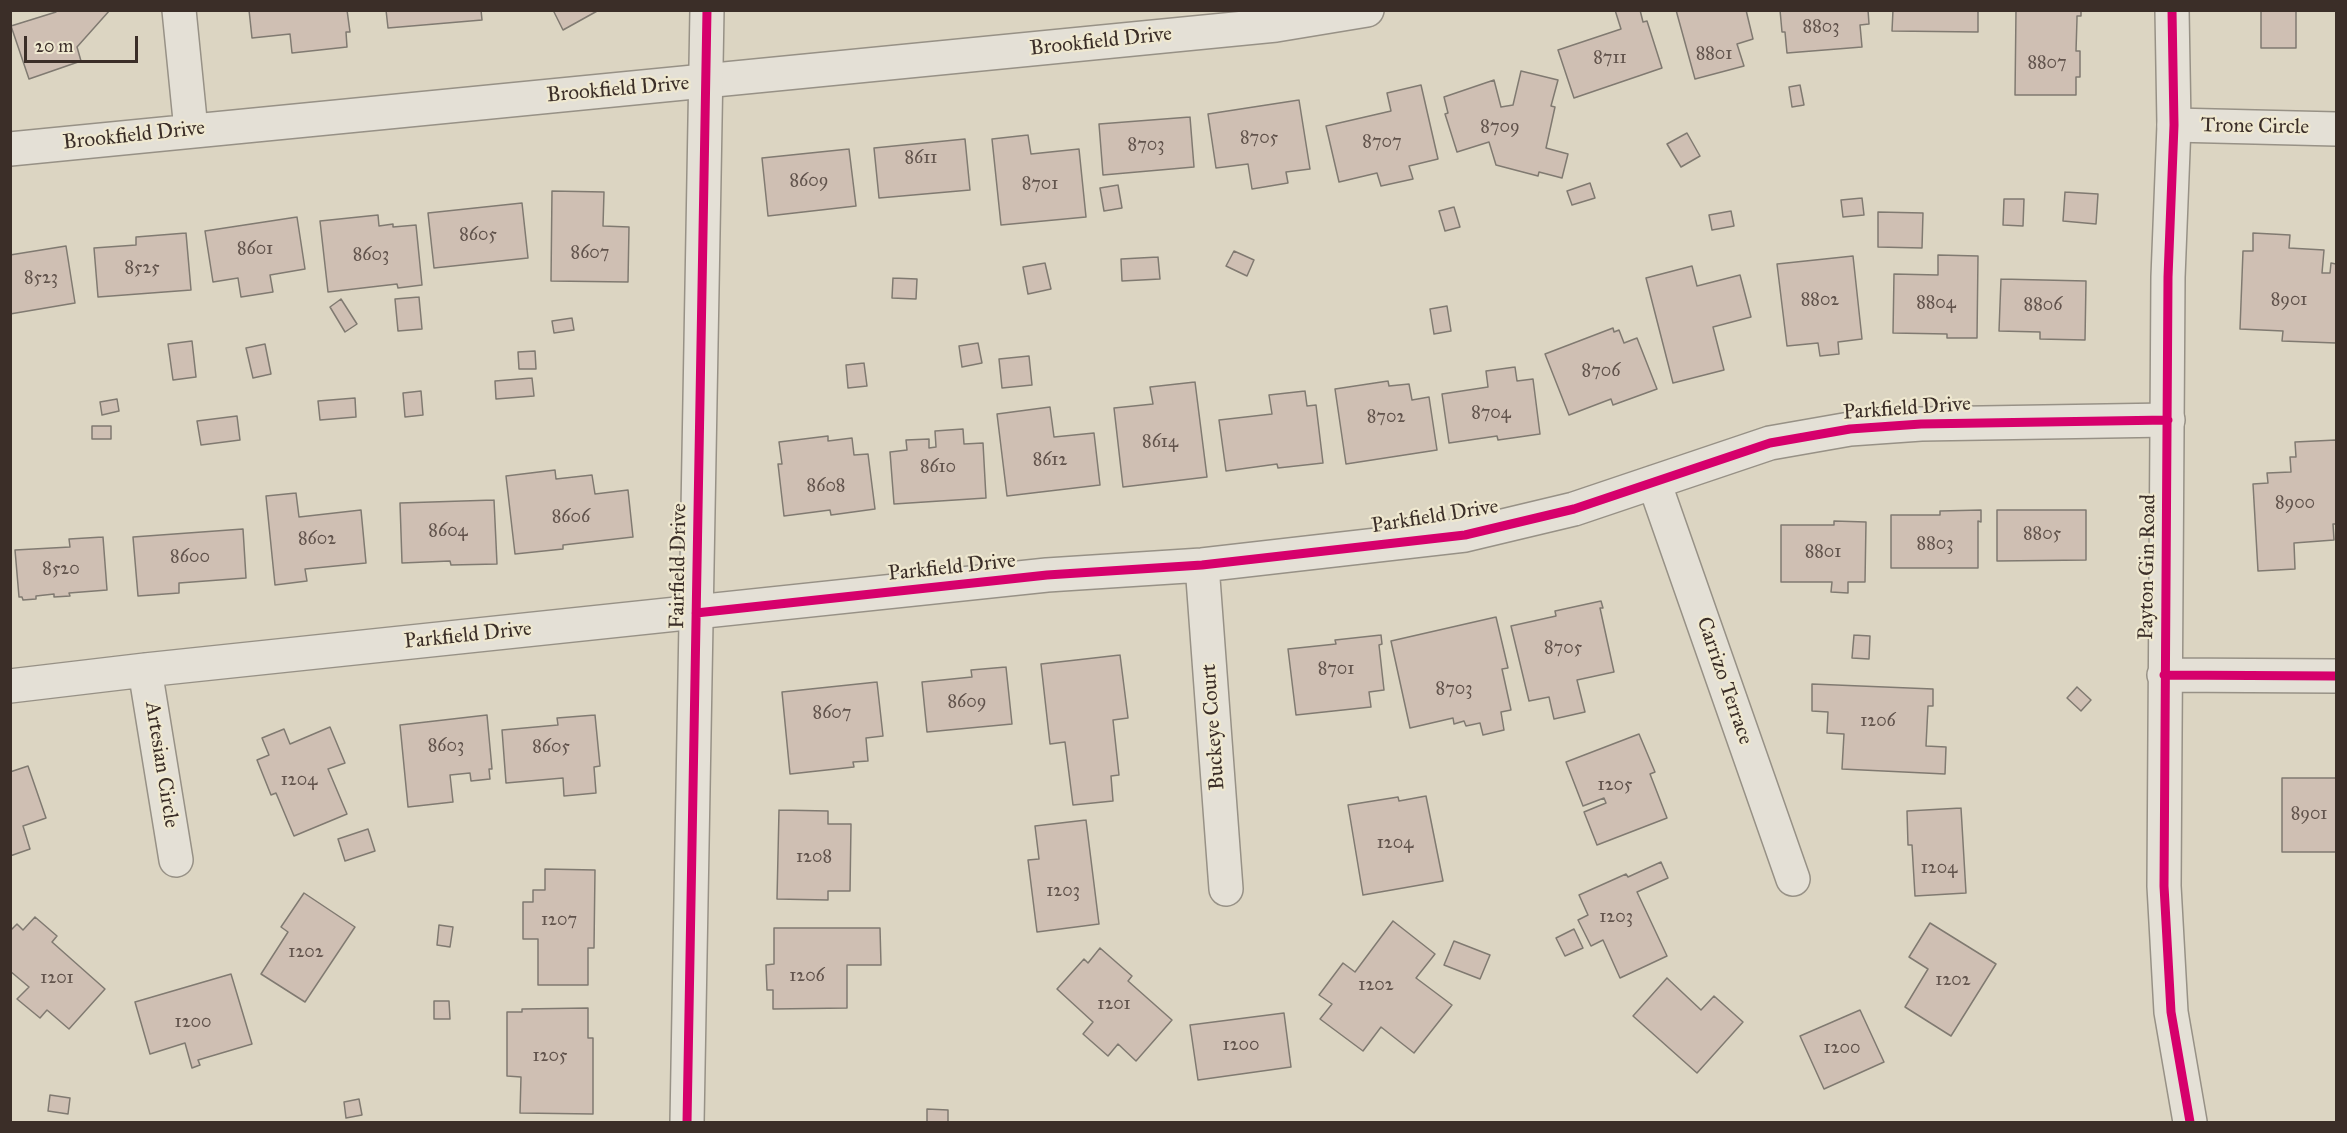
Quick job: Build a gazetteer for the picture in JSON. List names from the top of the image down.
{
  "streets": {
    "street": [
      "Brookfield Drive",
      "Trone Circle",
      "Parkfield Drive",
      "Fairfield Drive",
      "Payton Gin Road",
      "Carrizo Terrace",
      "Buckeye Court",
      "Artesian Circle"
    ]
  },
  "crossings": [
    ["Brookfield Drive", "Fairfield Drive"],
    ["Trone Circle", "Payton Gin Road"],
    ["Parkfield Drive", "Fairfield Drive"],
    ["Parkfield Drive", "Payton Gin Road"],
    ["Parkfield Drive", "Carrizo Terrace"],
    ["Parkfield Drive", "Buckeye Court"],
    ["Parkfield Drive", "Artesian Circle"]
  ],
  "house_numbers": [
    "8803",
    "8801",
    "8711",
    "8807",
    "8709",
    "8705",
    "8707",
    "8703",
    "8611",
    "8609",
    "8701",
    "8605",
    "8601",
    "8607",
    "8603",
    "8525",
    "8523",
    "8802",
    "8901",
    "8804",
    "8806",
    "8706",
    "8704",
    "8702",
    "8614",
    "8612",
    "8610",
    "8608",
    "8900",
    "8606",
    "8604",
    "8805",
    "8602",
    "8803",
    "8801",
    "8600",
    "8520",
    "8705",
    "8701",
    "8703",
    "8609",
    "8607",
    "1206",
    "8603",
    "8605",
    "1204",
    "1205",
    "8901",
    "1204",
    "1208",
    "1204",
    "1203",
    "1203",
    "1207",
    "1202",
    "1206",
    "1201",
    "1202",
    "1202",
    "1201",
    "1200",
    "1200",
    "1200",
    "1205"
  ],
  "scale_bar": "20 m"
}
